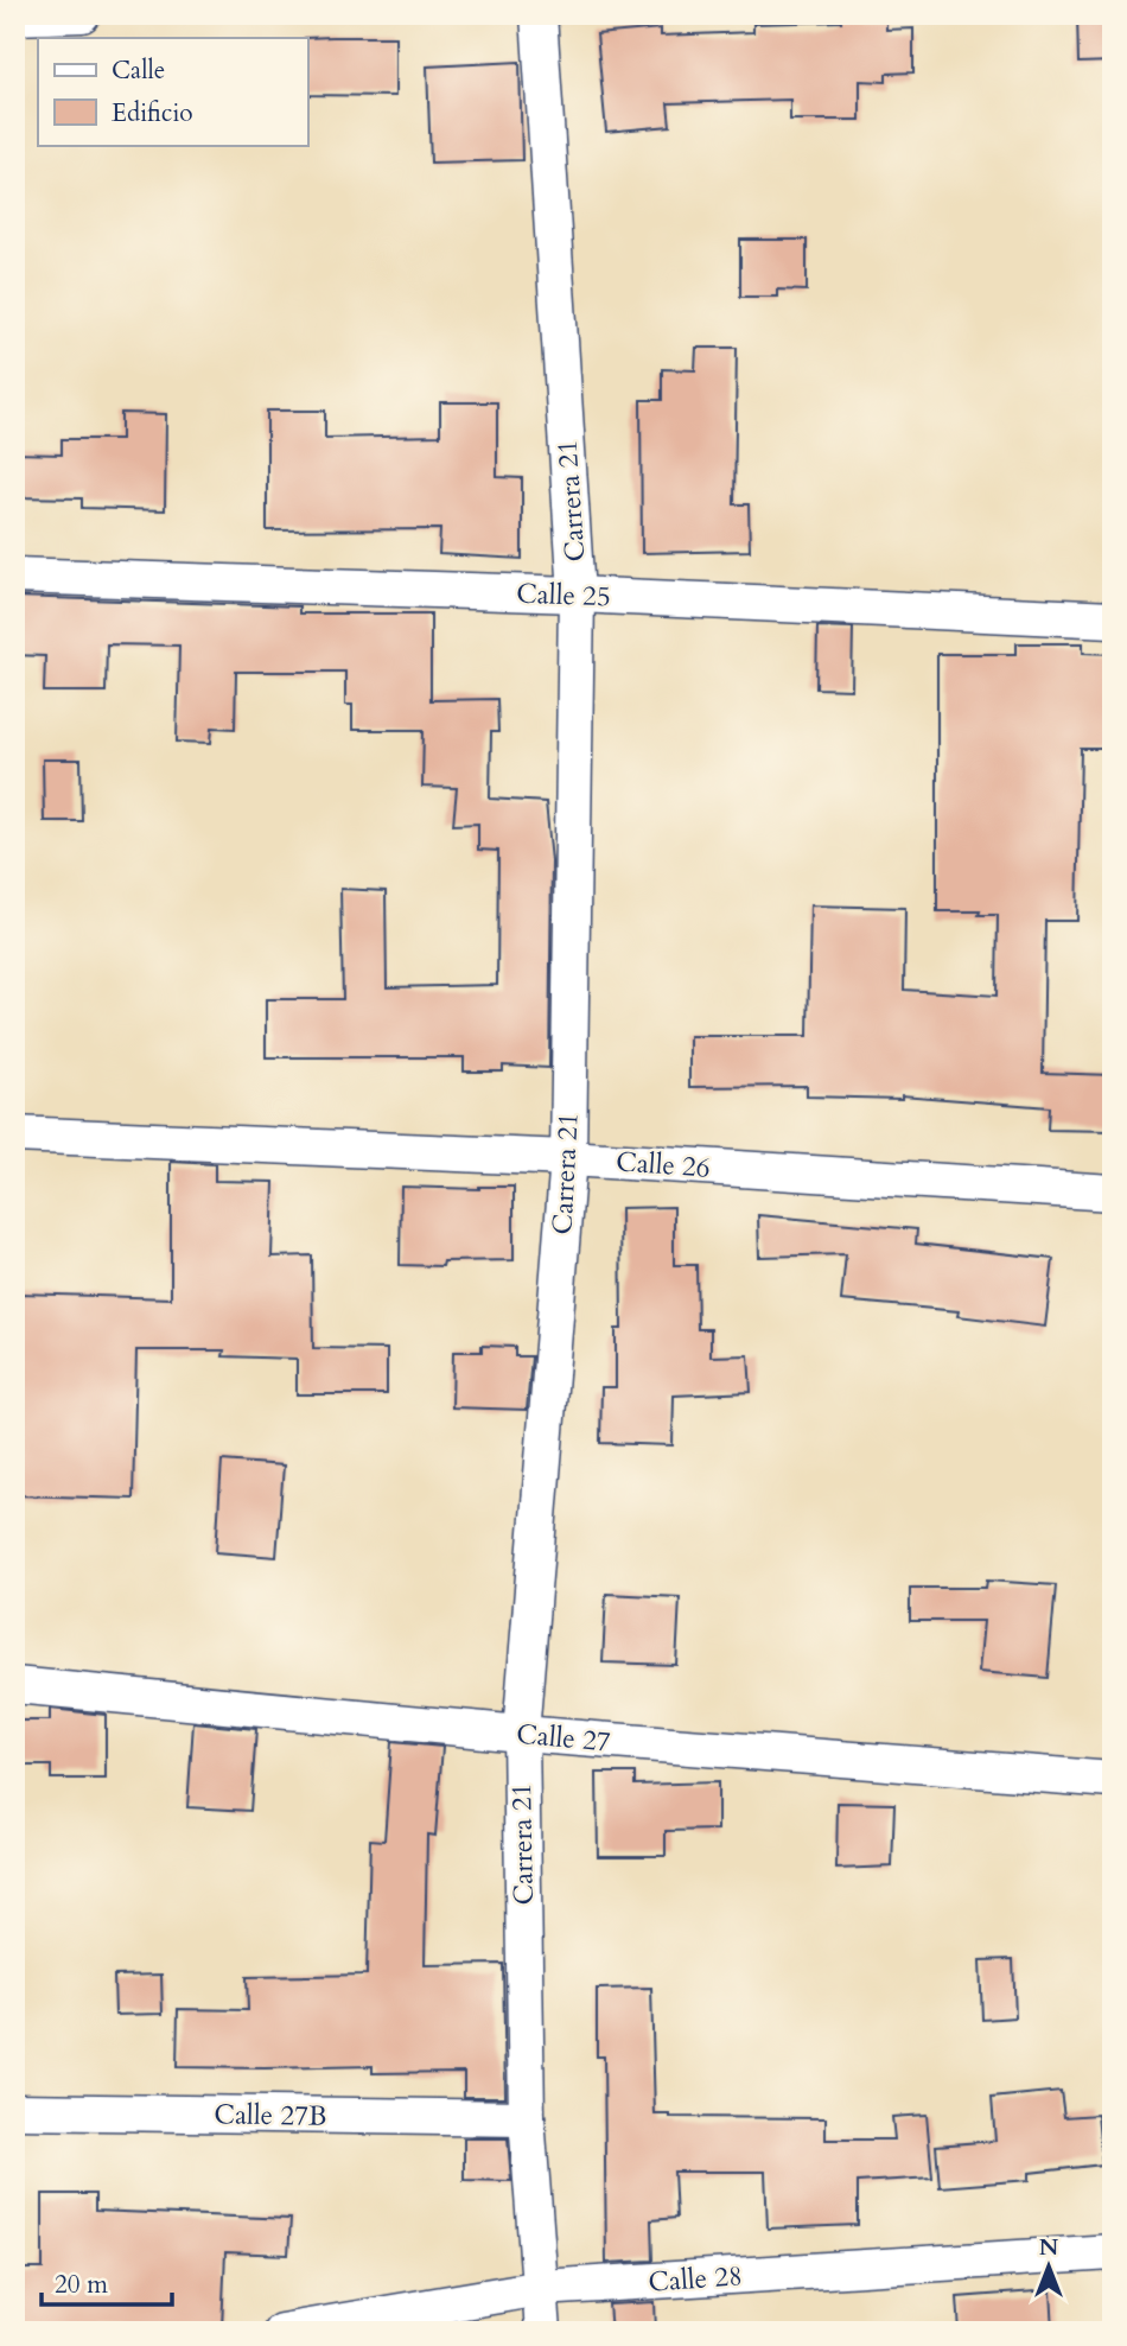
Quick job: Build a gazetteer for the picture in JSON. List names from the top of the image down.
{
  "streets": {
    "street": [
      "Carrera 21",
      "Calle 25",
      "Calle 26",
      "Calle 27",
      "Calle 27B",
      "Calle 28"
    ]
  },
  "crossings": [
    ["Carrera 21", "Calle 25"],
    ["Carrera 21", "Calle 26"],
    ["Carrera 21", "Calle 27"],
    ["Carrera 21", "Calle 27B"],
    ["Carrera 21", "Calle 28"]
  ],
  "legend": ["Calle", "Edificio"],
  "scale_bar": "20 m",
  "north": "top"
}
